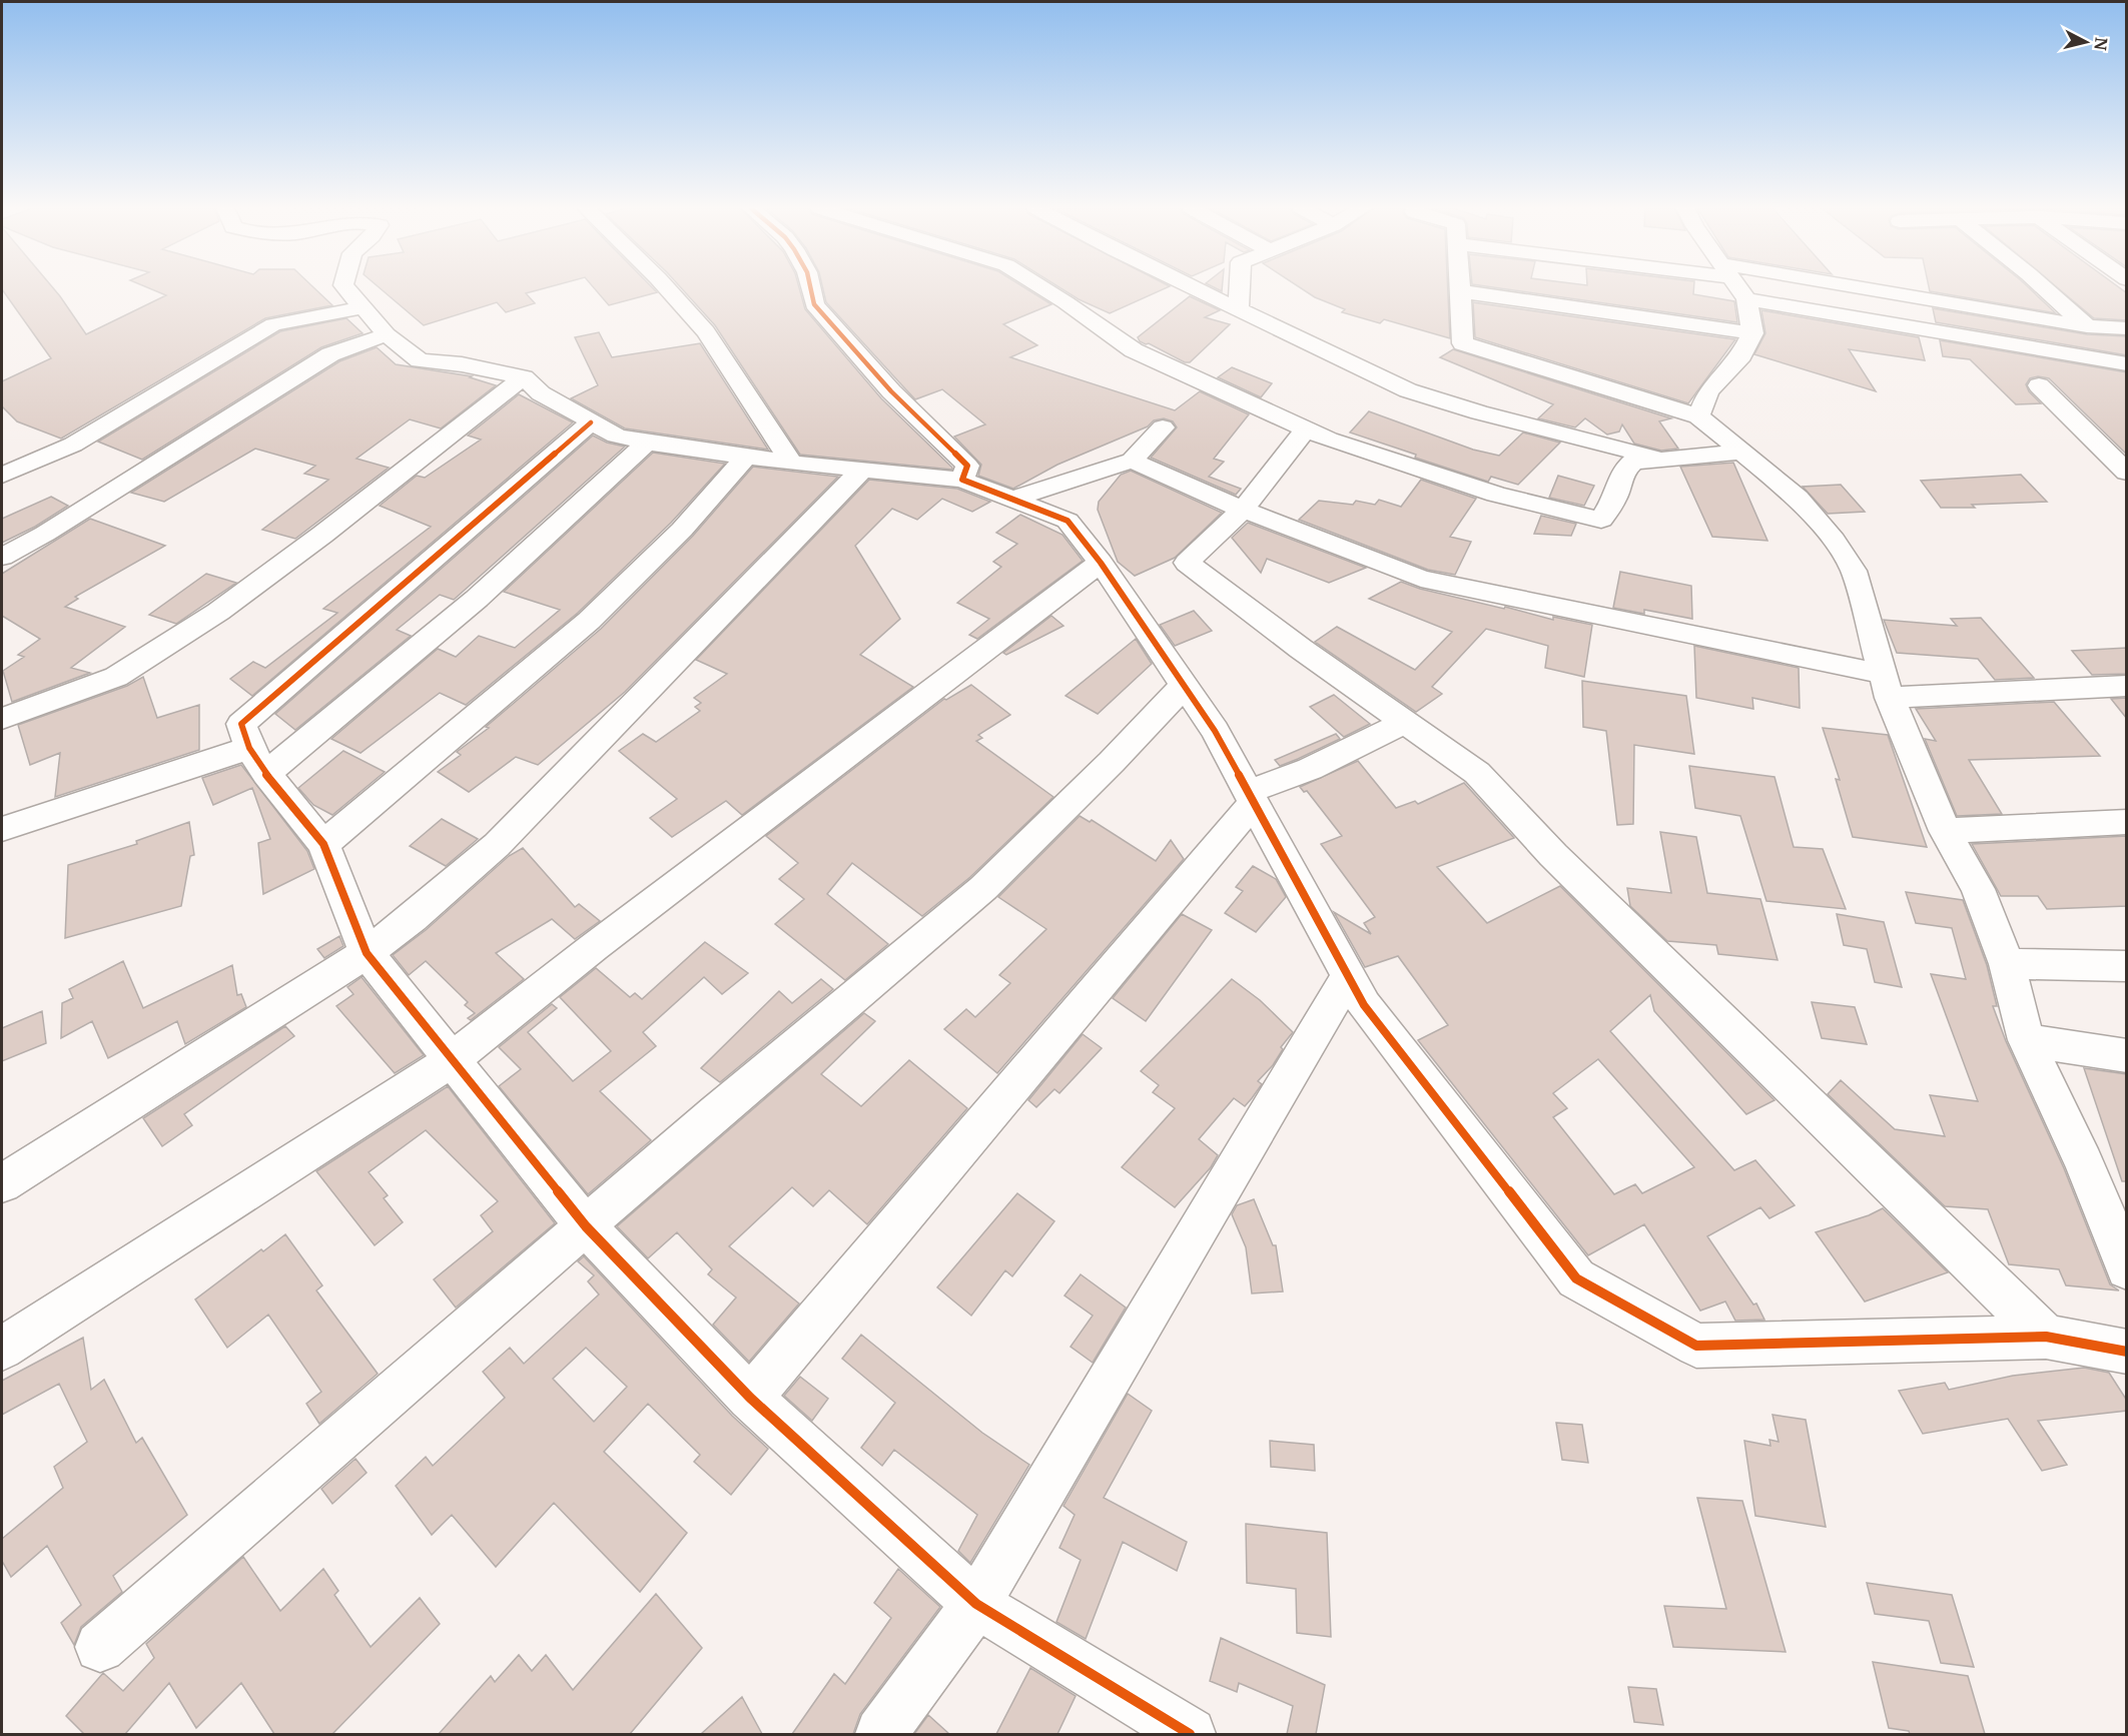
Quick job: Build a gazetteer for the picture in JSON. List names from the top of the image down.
{
  "north": "right"
}
